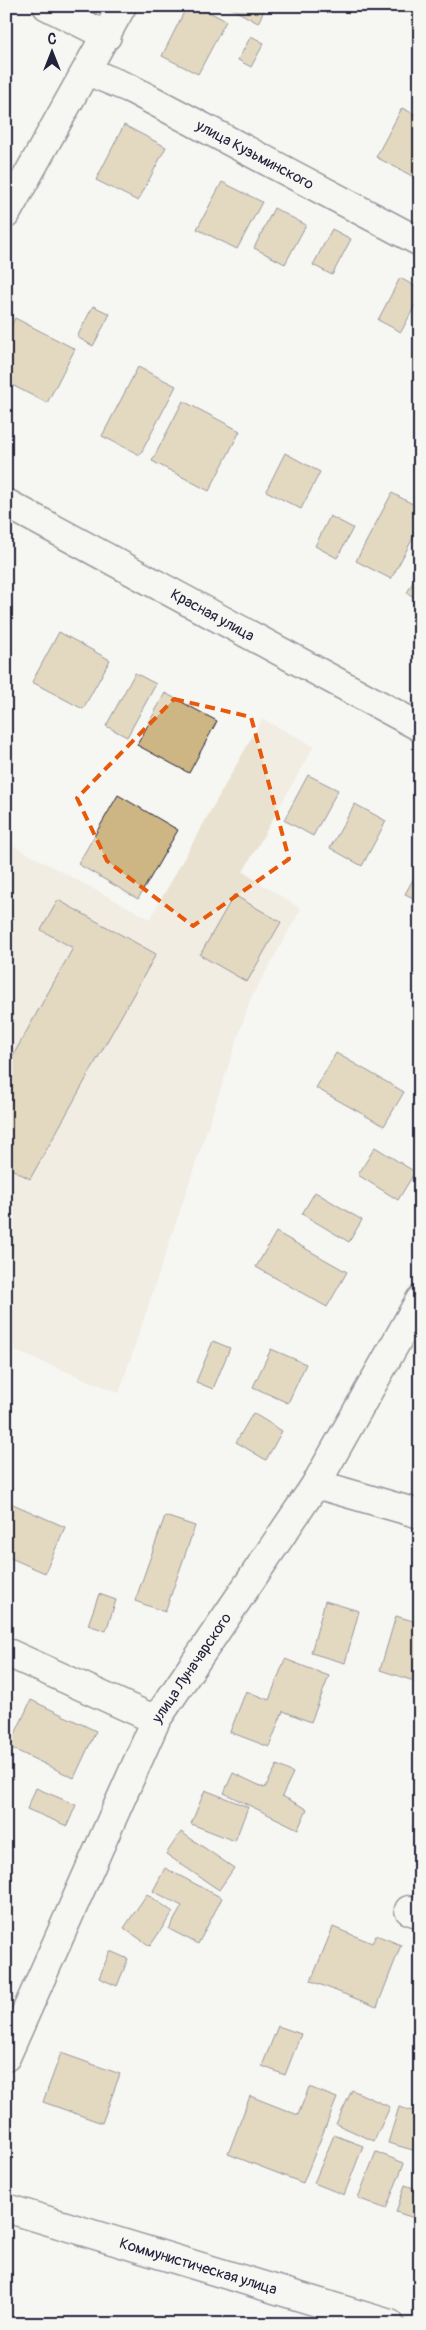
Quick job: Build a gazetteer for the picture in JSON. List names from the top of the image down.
{
  "streets": {
    "street": [
      "улица Кузьминского",
      "Красная улица",
      "улица Луначарского",
      "Коммунистическая улица"
    ]
  },
  "north": "top"
}
